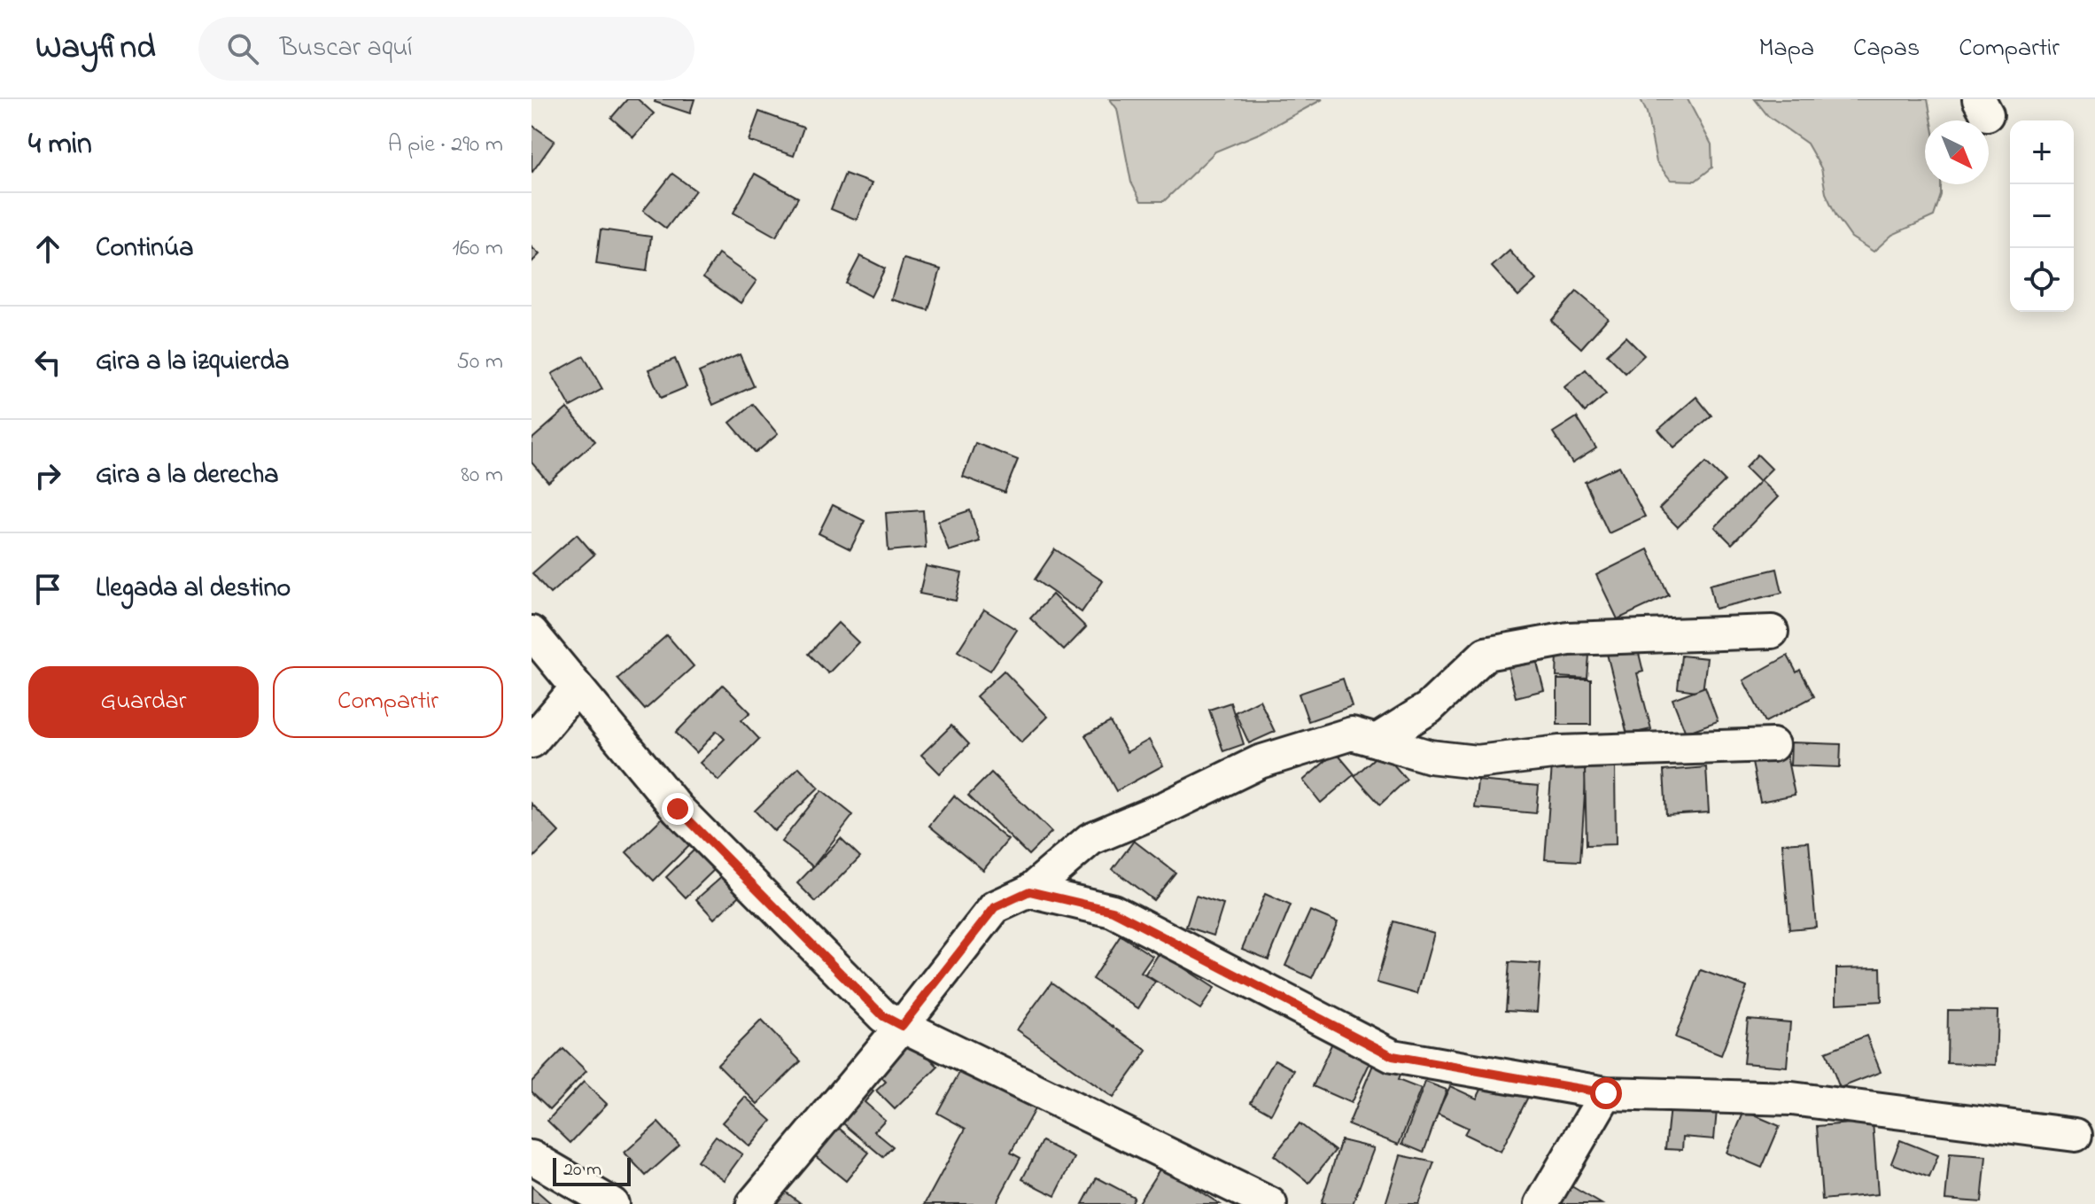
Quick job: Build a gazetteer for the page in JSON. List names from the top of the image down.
{
  "scale_bar": "20 m",
  "north": "bottom right",
  "page": {
    "header": "Wayfind",
    "search": "Buscar aquí",
    "nav": ["Mapa", "Capas", "Compartir"],
    "heading": ["4 min", "A pie · 290 m"],
    "map_buttons": ["+", "−"],
    "list": [
      ["Continúa", "160 m"],
      ["Gira a la izquierda", "50 m"],
      ["Gira a la derecha", "80 m"],
      "Llegada al destino"
    ],
    "buttons": ["Guardar", "Compartir"],
    "scale": "20 m"
  }
}
